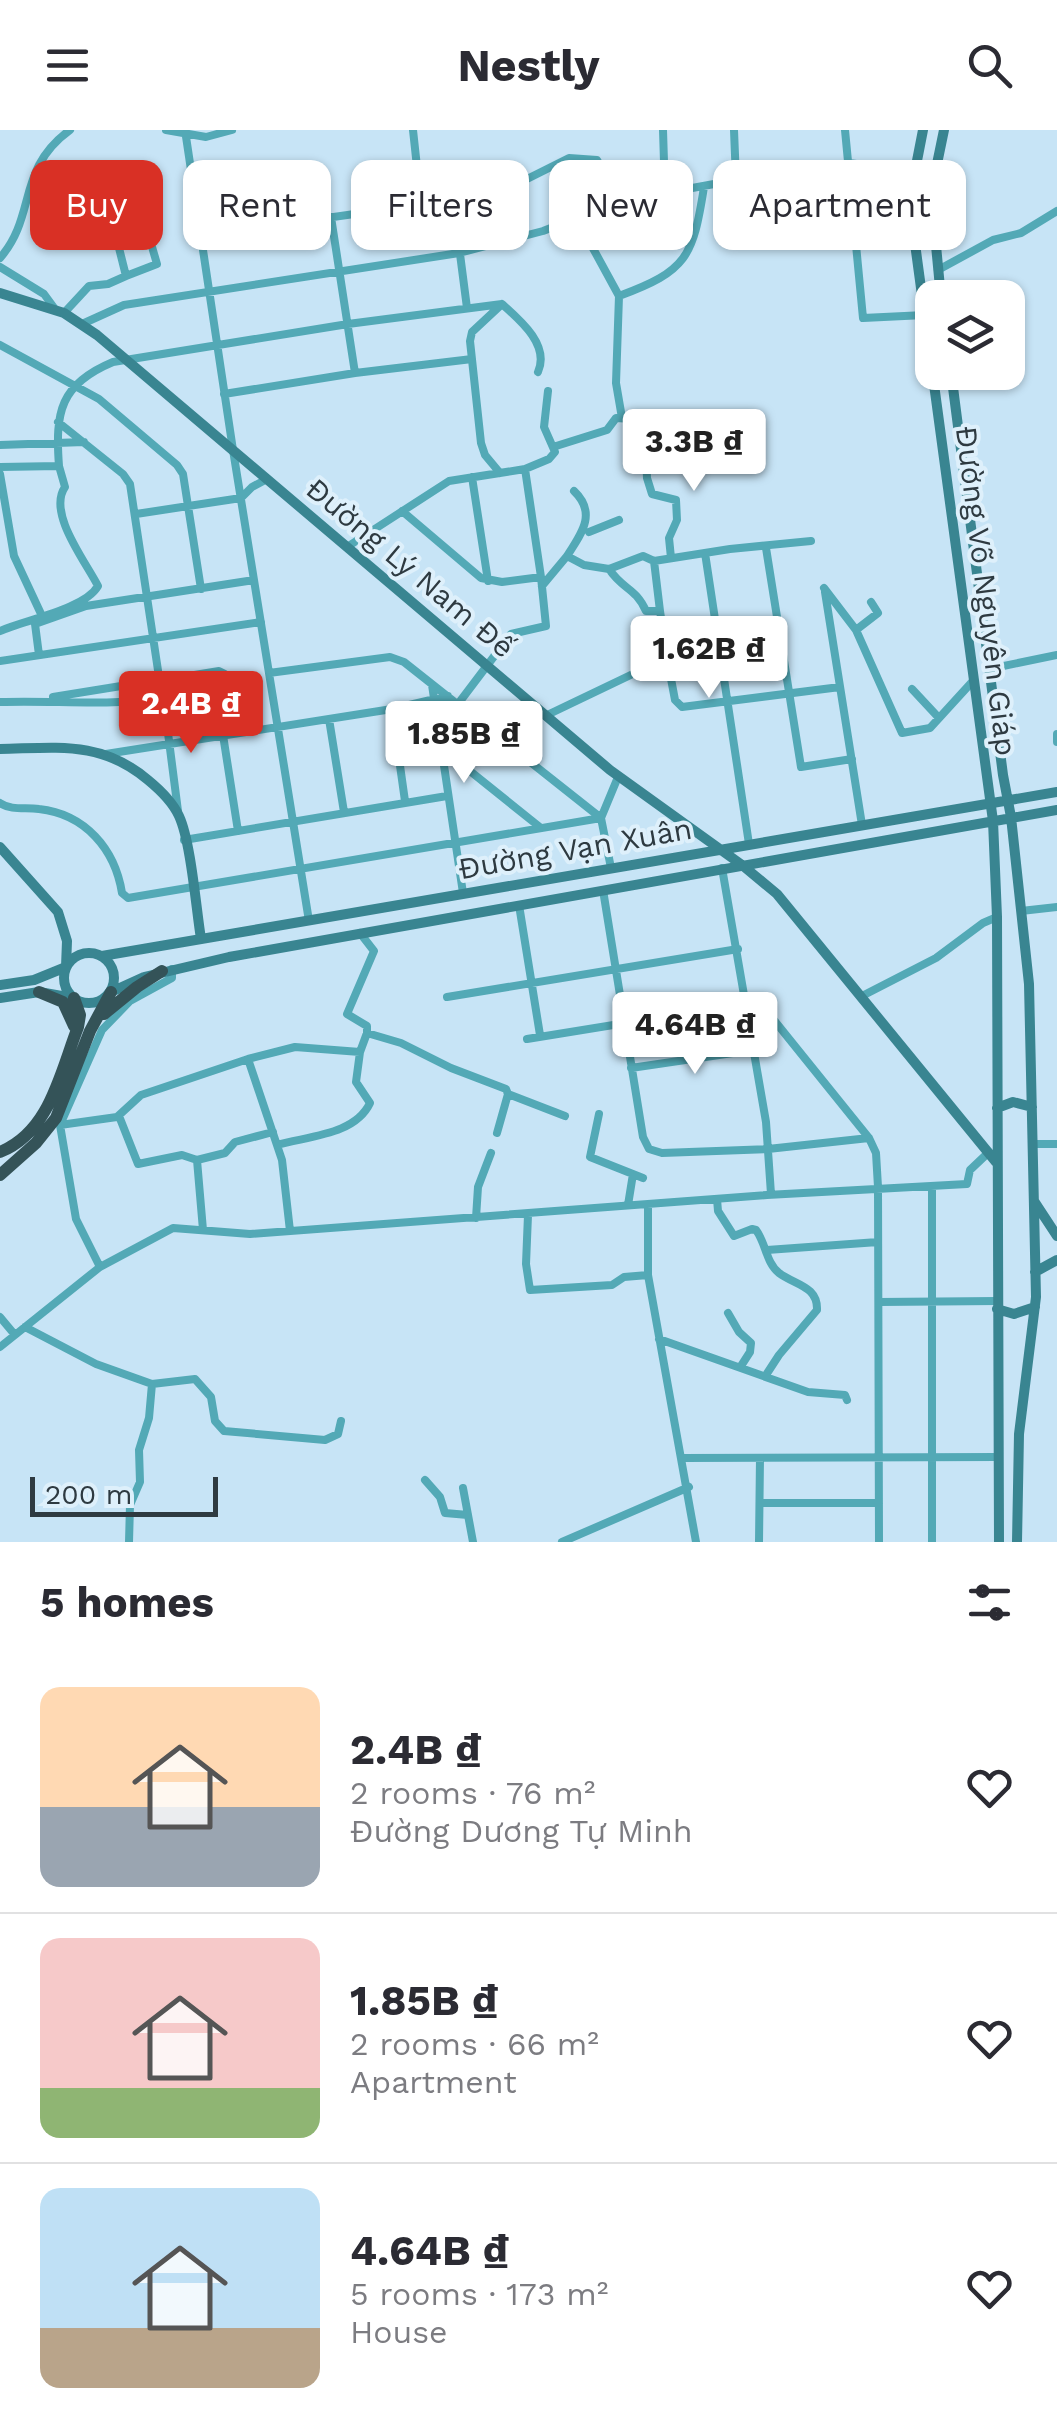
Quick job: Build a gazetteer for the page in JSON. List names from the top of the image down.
{
  "streets": {
    "main road": ["Đường Lý Nam Đế", "Đường Võ Nguyên Giáp", "Đường Vạn Xuân"]
  },
  "crossings": [
    ["Đường Lý Nam Đế", "Đường Võ Nguyên Giáp"],
    ["Đường Lý Nam Đế", "Đường Vạn Xuân"],
    ["Đường Võ Nguyên Giáp", "Đường Vạn Xuân"]
  ],
  "scale_bar": "200 m",
  "page": {
    "header": "Nestly",
    "chip": [
      "Buy",
      "Rent",
      "Filters",
      "New",
      "Apartment"
    ],
    "price": [
      "3.3B ₫",
      "1.62B ₫",
      "2.4B ₫",
      "1.85B ₫",
      "4.64B ₫"
    ],
    "scale": "200 m",
    "heading": "5 homes",
    "list": [
      {
        "name": "2.4B ₫",
        "note": "2 rooms · 76 m² · Đường Dương Tự Minh"
      },
      {
        "name": "1.85B ₫",
        "note": "2 rooms · 66 m² · Apartment"
      },
      {
        "name": "4.64B ₫",
        "note": "5 rooms · 173 m² · House"
      }
    ]
  }
}
